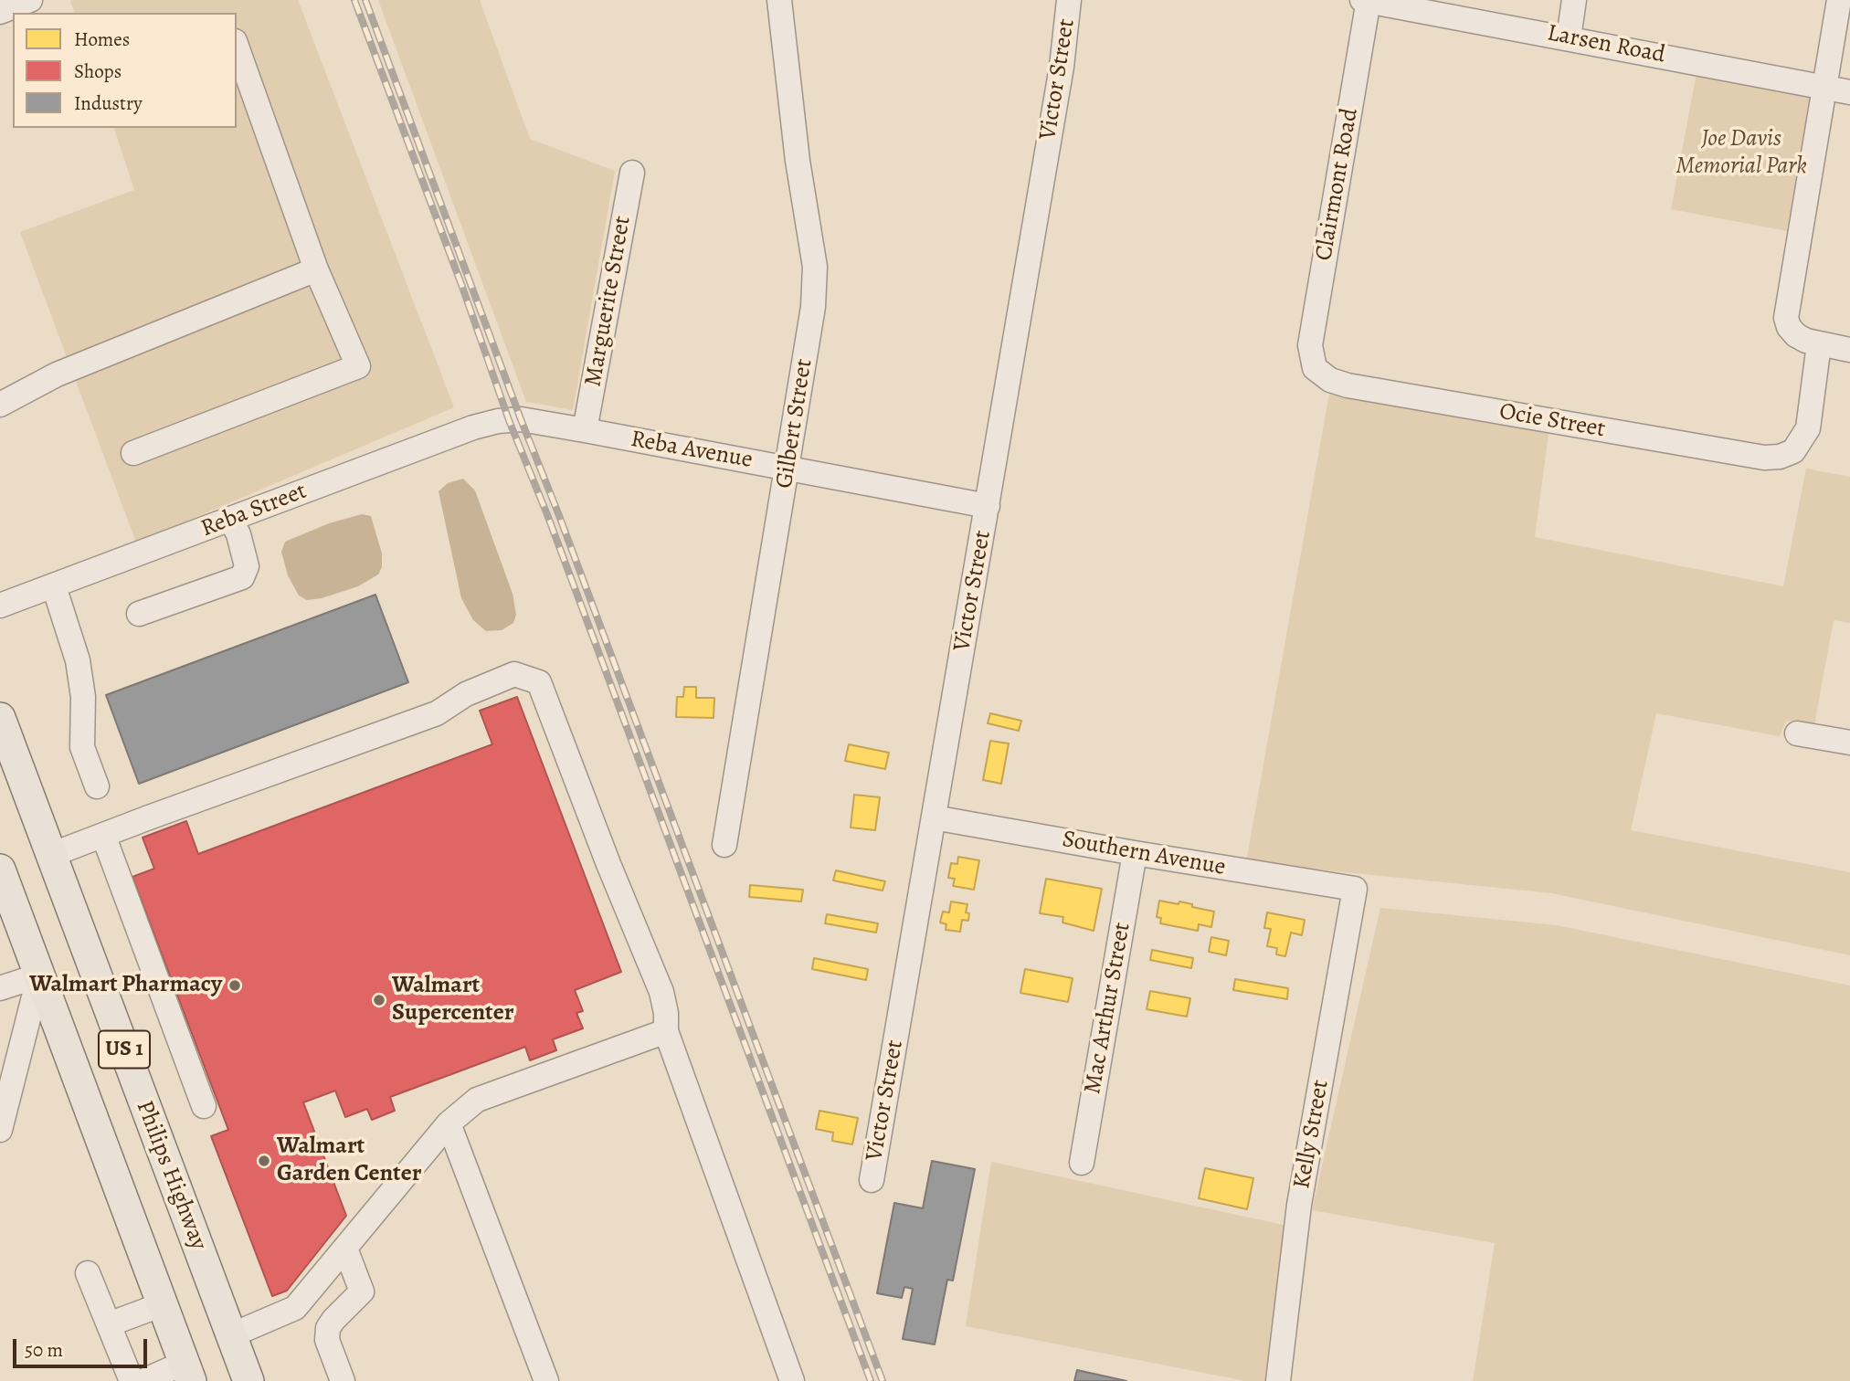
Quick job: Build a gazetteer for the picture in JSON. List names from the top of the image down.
{
  "streets": {
    "main road": ["US 1", "Philips Highway"],
    "street": [
      "Larsen Road",
      "Victor Street",
      "Clairmont Road",
      "Marguerite Street",
      "Ocie Street",
      "Gilbert Street",
      "Reba Avenue",
      "Reba Street",
      "Southern Avenue",
      "Mac Arthur Street",
      "Kelly Street"
    ]
  },
  "crossings": [
    ["Larsen Road", "Clairmont Road"],
    ["Victor Street", "Reba Avenue"],
    ["Victor Street", "Southern Avenue"],
    ["Clairmont Road", "Ocie Street"],
    ["Marguerite Street", "Reba Avenue"],
    ["Gilbert Street", "Reba Avenue"],
    ["Reba Avenue", "Reba Street"],
    ["Southern Avenue", "Mac Arthur Street"],
    ["Southern Avenue", "Kelly Street"]
  ],
  "parks": ["Joe Davis Memorial Park"],
  "places": ["Walmart Pharmacy", "Walmart Supercenter", "Walmart Garden Center"],
  "legend": ["Homes", "Shops", "Industry"],
  "scale_bar": "50 m"
}
